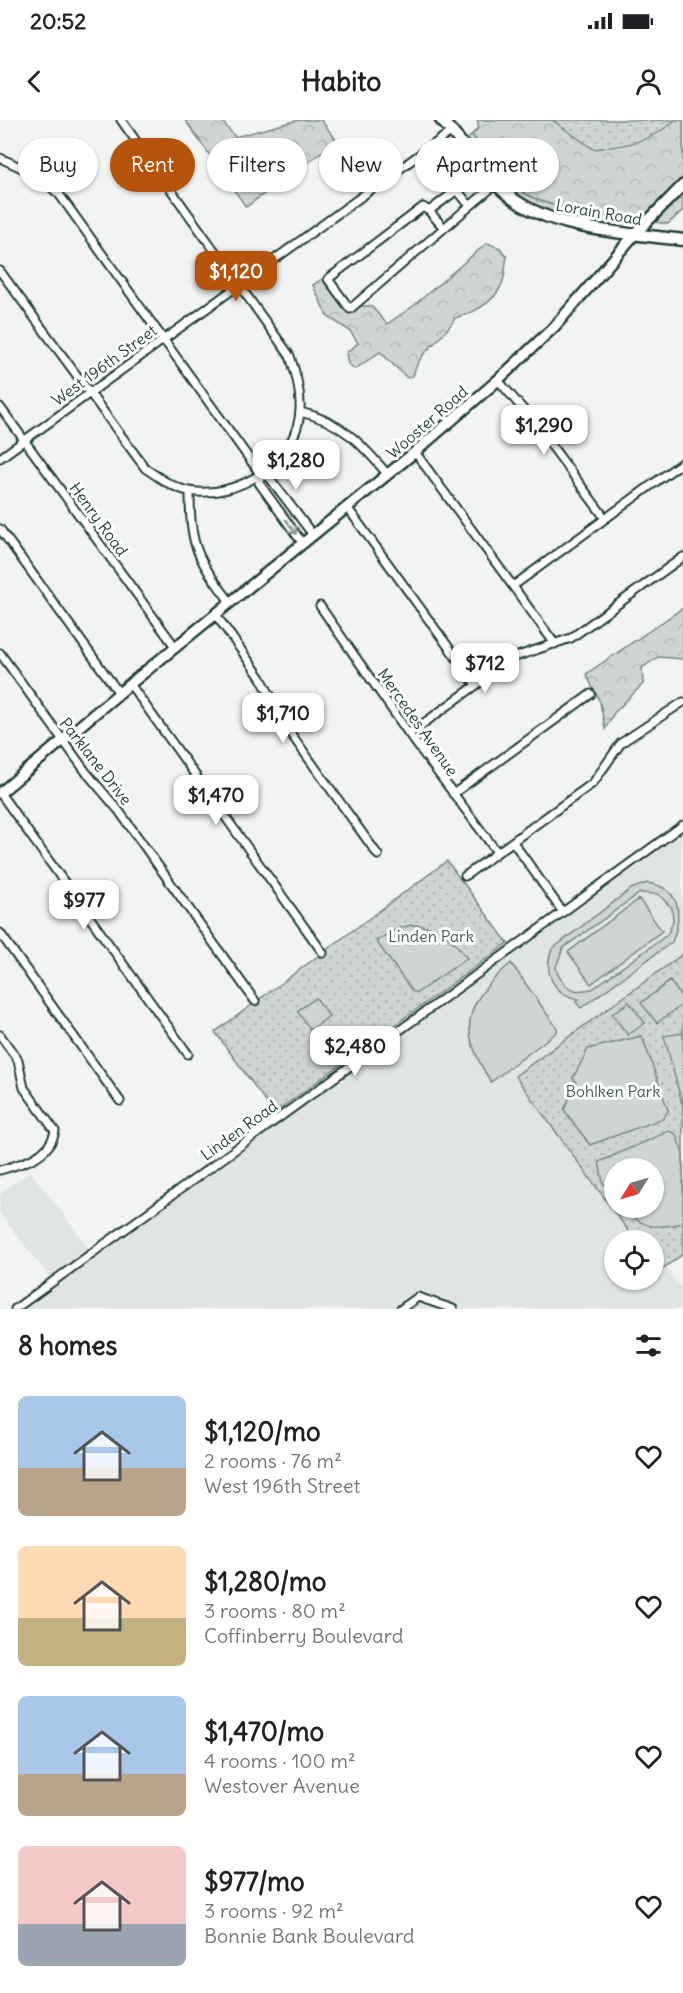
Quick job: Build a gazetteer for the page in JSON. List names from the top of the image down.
{
  "streets": {
    "main road": ["Lorain Road", "Wooster Road"],
    "street": [
      "West 196th Street",
      "Henry Road",
      "Mercedes Avenue",
      "Parklane Drive",
      "Linden Road"
    ]
  },
  "crossings": [
    ["Lorain Road", "West 196th Street"],
    ["Lorain Road", "Wooster Road"],
    ["West 196th Street", "Henry Road"],
    ["Wooster Road", "Henry Road"],
    ["Wooster Road", "Parklane Drive"]
  ],
  "parks": ["Linden Park", "Bohlken Park"],
  "north": "bottom left",
  "page": {
    "status": "20:52",
    "header": "Habito",
    "chip": [
      "Buy",
      "Rent",
      "Filters",
      "New",
      "Apartment"
    ],
    "price": [
      "$1,120",
      "$1,290",
      "$1,280",
      "$712",
      "$1,710",
      "$1,470",
      "$977",
      "$2,480"
    ],
    "heading": "8 homes",
    "list": [
      {
        "name": "$1,120/mo",
        "note": "2 rooms · 76 m² · West 196th Street"
      },
      {
        "name": "$1,280/mo",
        "note": "3 rooms · 80 m² · Coffinberry Boulevard"
      },
      {
        "name": "$1,470/mo",
        "note": "4 rooms · 100 m² · Westover Avenue"
      },
      {
        "name": "$977/mo",
        "note": "3 rooms · 92 m² · Bonnie Bank Boulevard"
      }
    ]
  }
}
